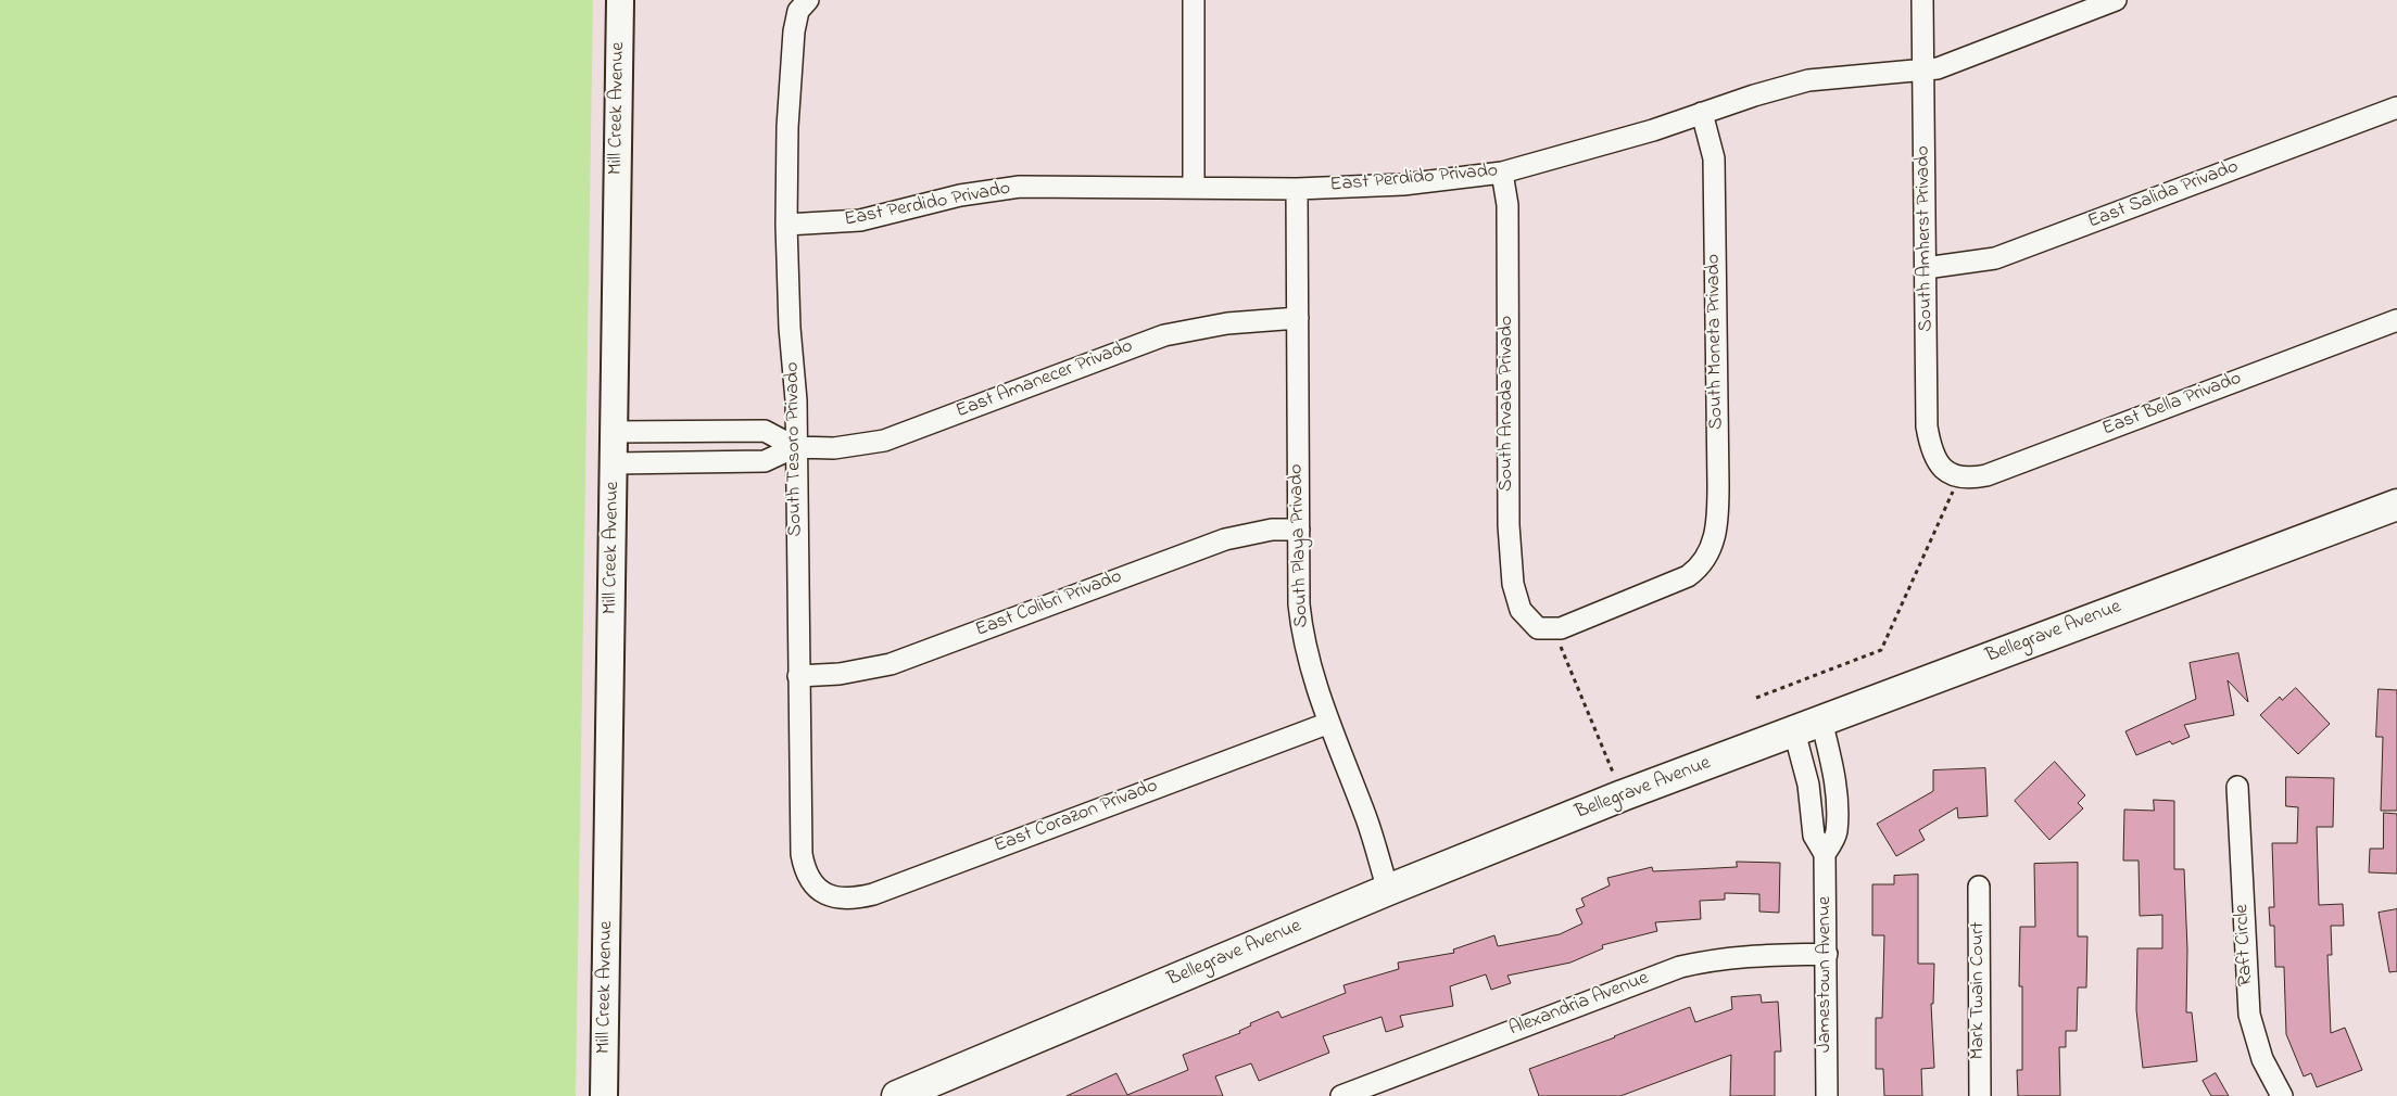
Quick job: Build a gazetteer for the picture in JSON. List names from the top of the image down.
{
  "streets": {
    "main road": ["Bellegrave Avenue"],
    "street": [
      "Mill Creek Avenue",
      "East Perdido Privado",
      "East Salida Privado",
      "South Amherst Privado",
      "South Moneta Privado",
      "East Amanecer Privado",
      "South Arvada Privado",
      "East Bella Privado",
      "South Tesoro Privado",
      "South Playa Privado",
      "East Colibri Privado",
      "East Corazon Privado",
      "Raft Circle",
      "Jamestown Avenue",
      "Mark Twain Court",
      "Alexandria Avenue"
    ]
  },
  "crossings": [
    ["Mill Creek Avenue", "East Amanecer Privado"],
    ["East Perdido Privado", "South Amherst Privado"],
    ["East Perdido Privado", "South Moneta Privado"],
    ["East Perdido Privado", "South Arvada Privado"],
    ["East Perdido Privado", "South Tesoro Privado"],
    ["East Perdido Privado", "South Playa Privado"],
    ["East Salida Privado", "South Amherst Privado"],
    ["South Amherst Privado", "East Bella Privado"],
    ["South Moneta Privado", "South Arvada Privado"],
    ["East Amanecer Privado", "South Tesoro Privado"],
    ["East Amanecer Privado", "South Playa Privado"],
    ["South Tesoro Privado", "East Colibri Privado"],
    ["South Tesoro Privado", "East Corazon Privado"],
    ["South Playa Privado", "East Colibri Privado"],
    ["South Playa Privado", "Bellegrave Avenue"],
    ["South Playa Privado", "East Corazon Privado"],
    ["Bellegrave Avenue", "Jamestown Avenue"],
    ["Jamestown Avenue", "Alexandria Avenue"]
  ]
}
